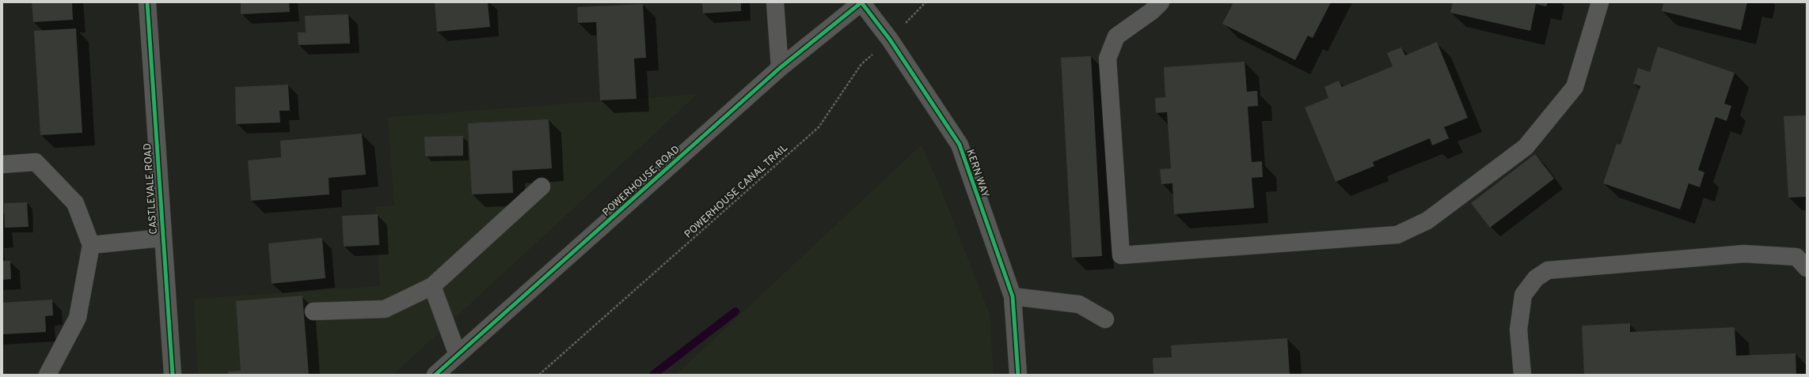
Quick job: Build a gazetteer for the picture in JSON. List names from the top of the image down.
{
  "streets": {
    "street": ["KERN WAY", "POWERHOUSE ROAD", "CASTLEVALE ROAD"],
    "path": ["POWERHOUSE CANAL TRAIL"]
  },
  "crossings": [
    ["KERN WAY", "POWERHOUSE ROAD"],
    ["KERN WAY", "POWERHOUSE CANAL TRAIL"]
  ]
}
